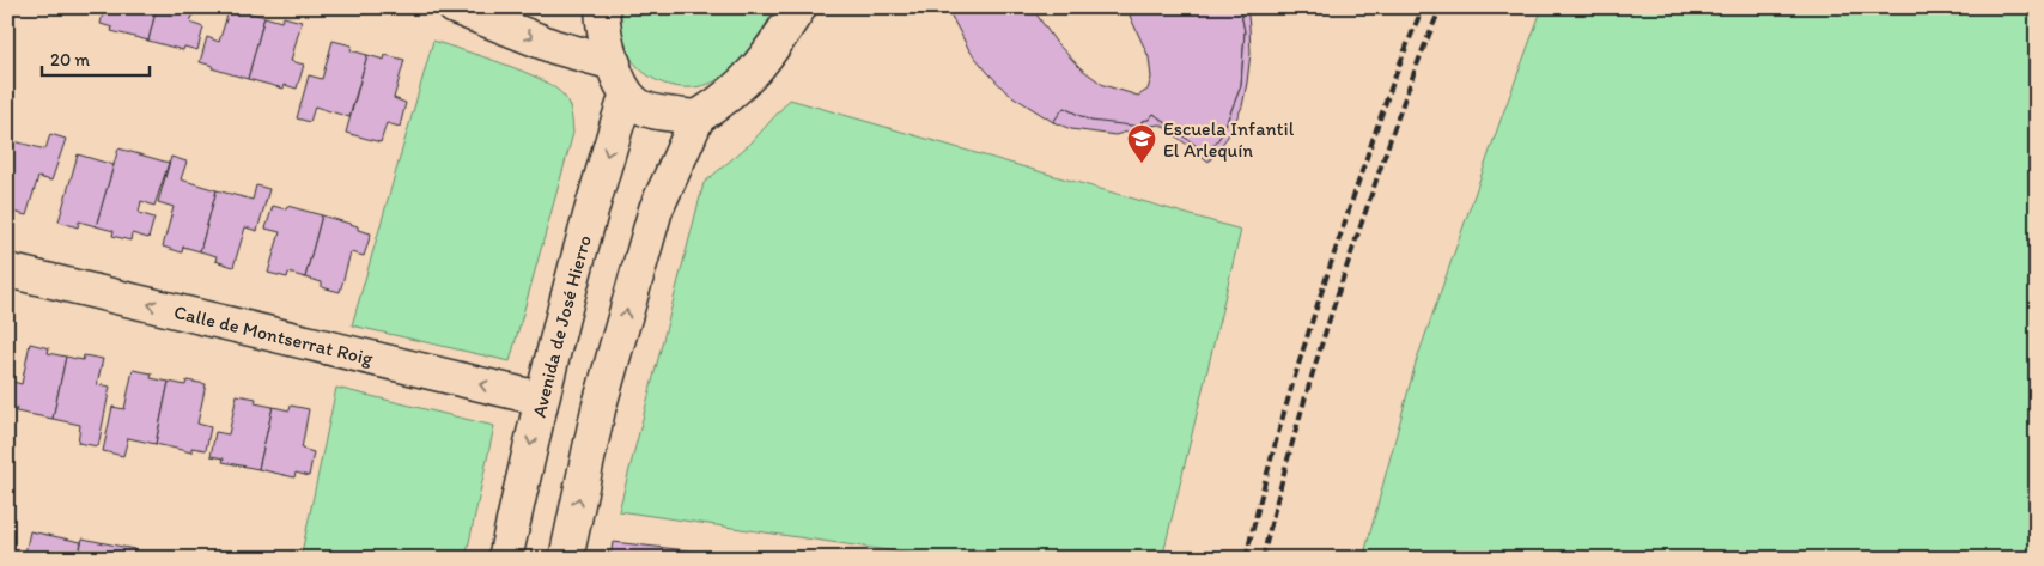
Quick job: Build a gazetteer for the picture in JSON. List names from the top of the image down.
{
  "streets": {
    "street": ["Avenida de José Hierro", "Calle de Montserrat Roig"]
  },
  "crossings": [
    ["Avenida de José Hierro", "Calle de Montserrat Roig"]
  ],
  "one_way": ["Calle de Montserrat Roig"],
  "places": {
    "school or university": ["Escuela Infantil El Arlequín"]
  },
  "scale_bar": "20 m"
}
